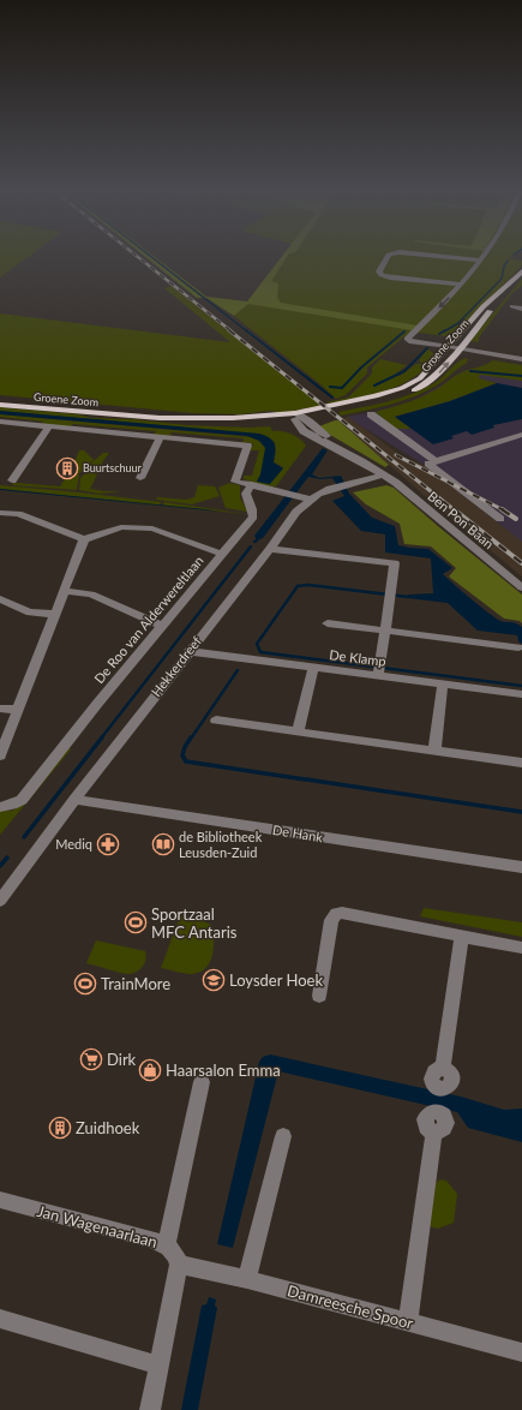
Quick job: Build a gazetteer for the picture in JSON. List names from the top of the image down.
{
  "streets": {
    "main road": ["Groene Zoom"],
    "street": [
      "Ben Pon Baan",
      "De Roo van Alderwereltlaan",
      "De Klamp",
      "Hekkerdreef",
      "De Hank",
      "Jan Wagenaarlaan",
      "Damreesche Spoor"
    ]
  },
  "crossings": [
    ["Groene Zoom", "Ben Pon Baan"],
    ["Ben Pon Baan", "Hekkerdreef"],
    ["De Klamp", "Hekkerdreef"],
    ["Hekkerdreef", "De Hank"],
    ["Jan Wagenaarlaan", "Damreesche Spoor"]
  ],
  "places": {
    "building": ["Buurtschuur", "Zuidhoek"],
    "pharmacy": ["Mediq"],
    "library": ["de Bibliotheek Leusden-Zuid"],
    "sports": ["Sportzaal MFC Antaris", "TrainMore"],
    "school or university": ["Loysder Hoek"],
    "supermarket": ["Dirk"],
    "shop": ["Haarsalon Emma"]
  }
}
